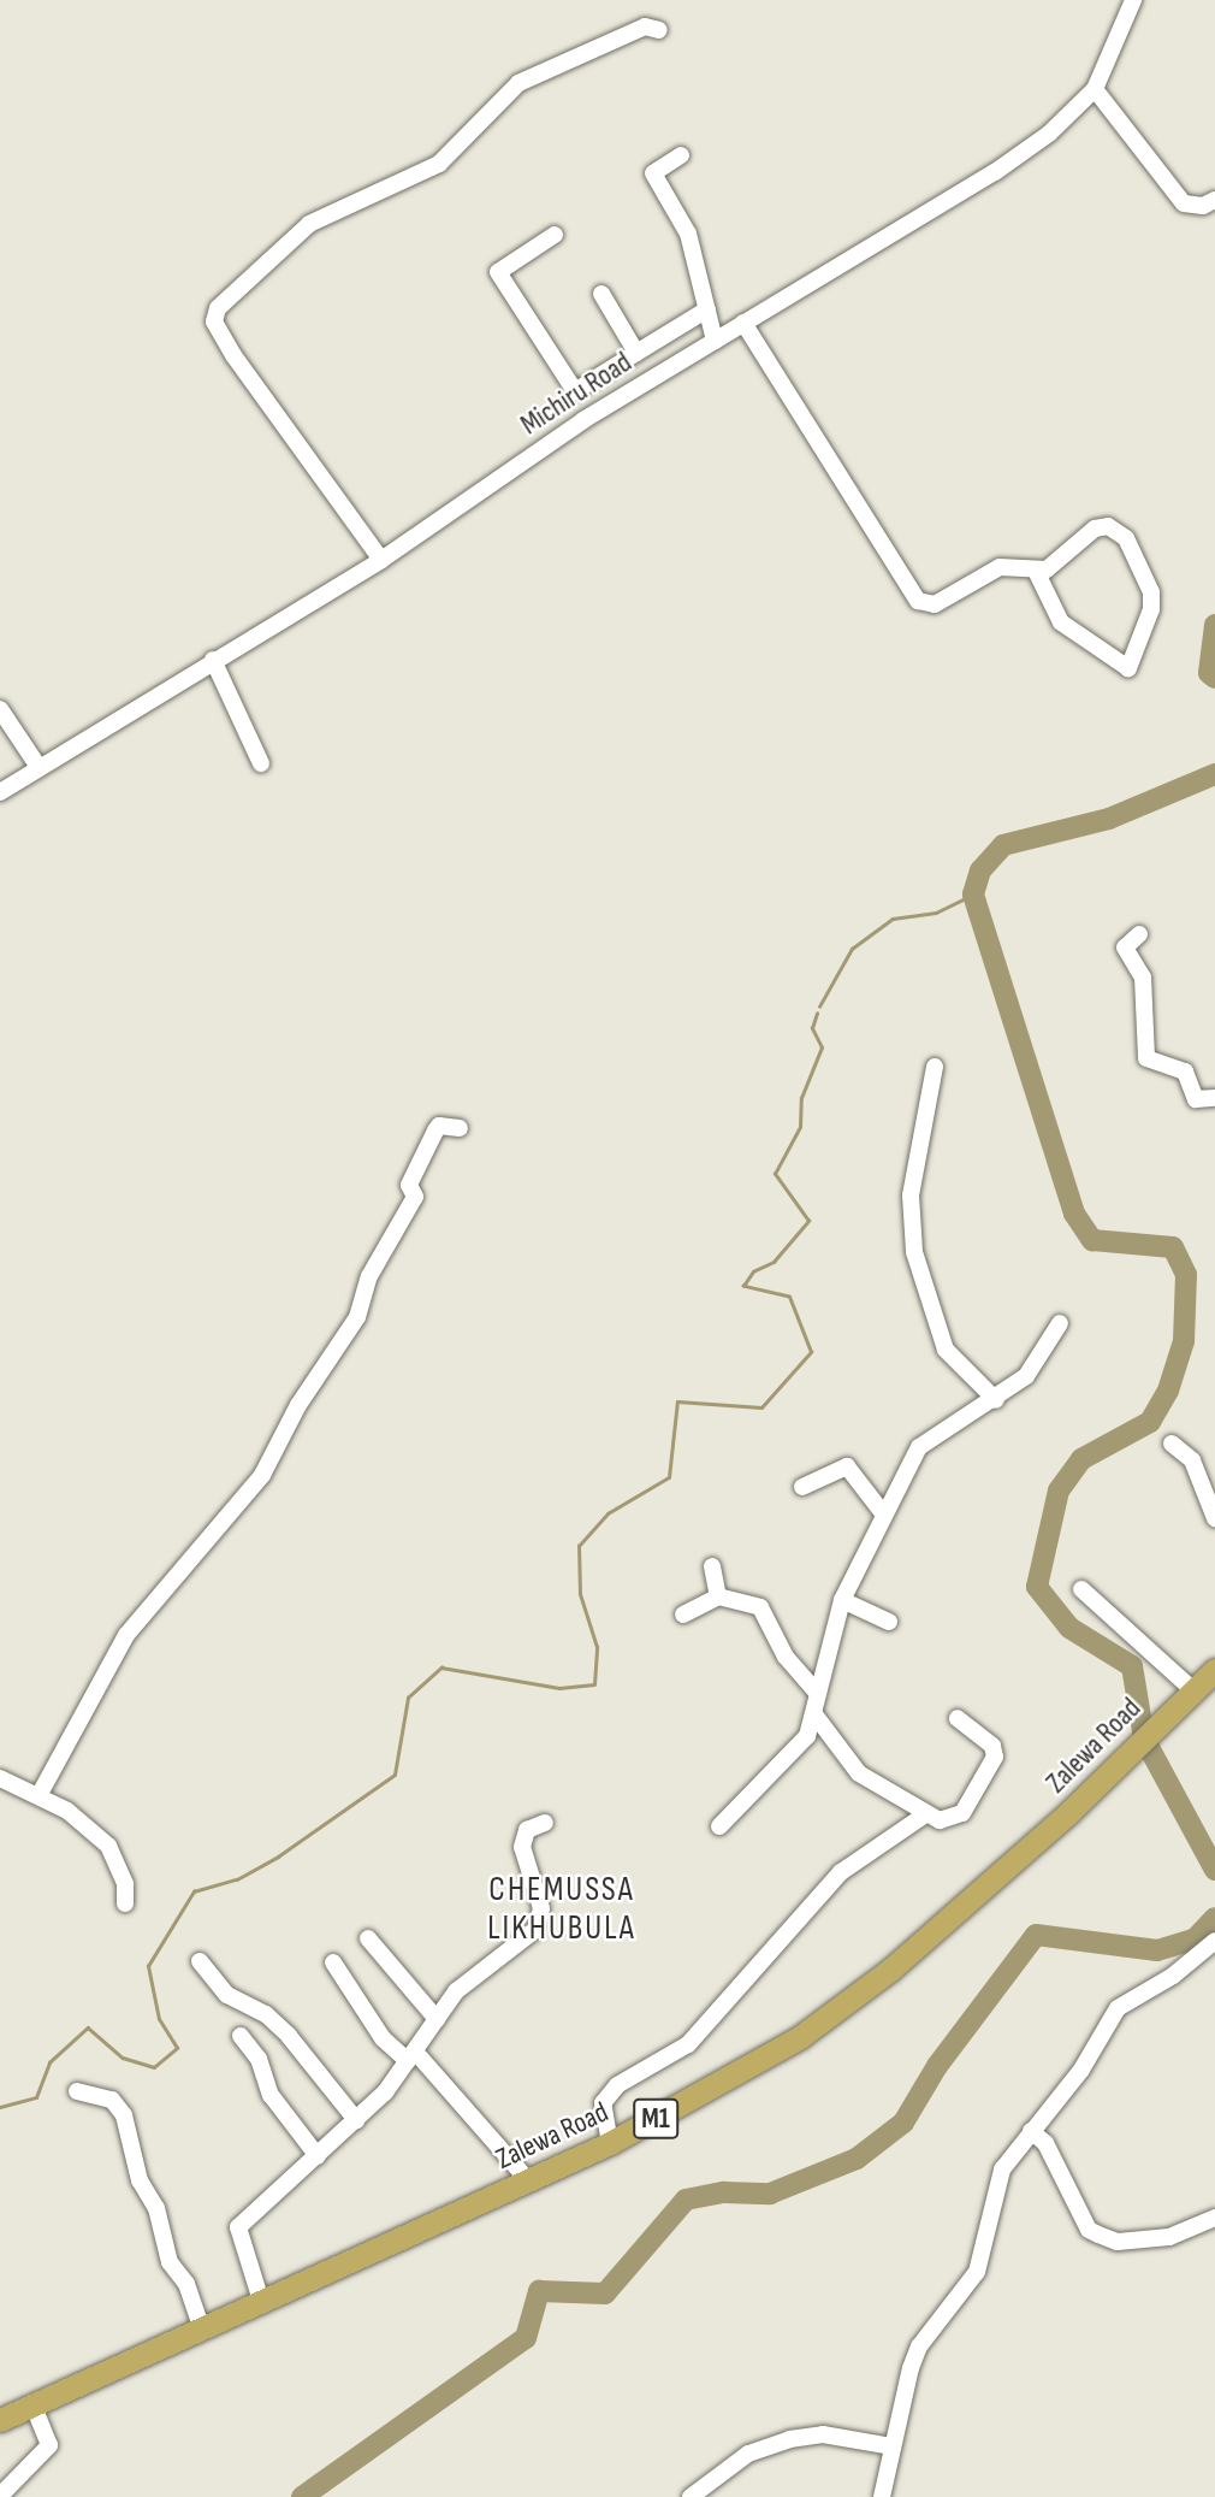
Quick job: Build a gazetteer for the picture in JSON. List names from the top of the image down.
{
  "streets": {
    "highway": ["Zalewa Road", "M1"],
    "street": ["Michiru Road"]
  },
  "districts": ["CHEMUSSA LIKHUBULA"]
}
